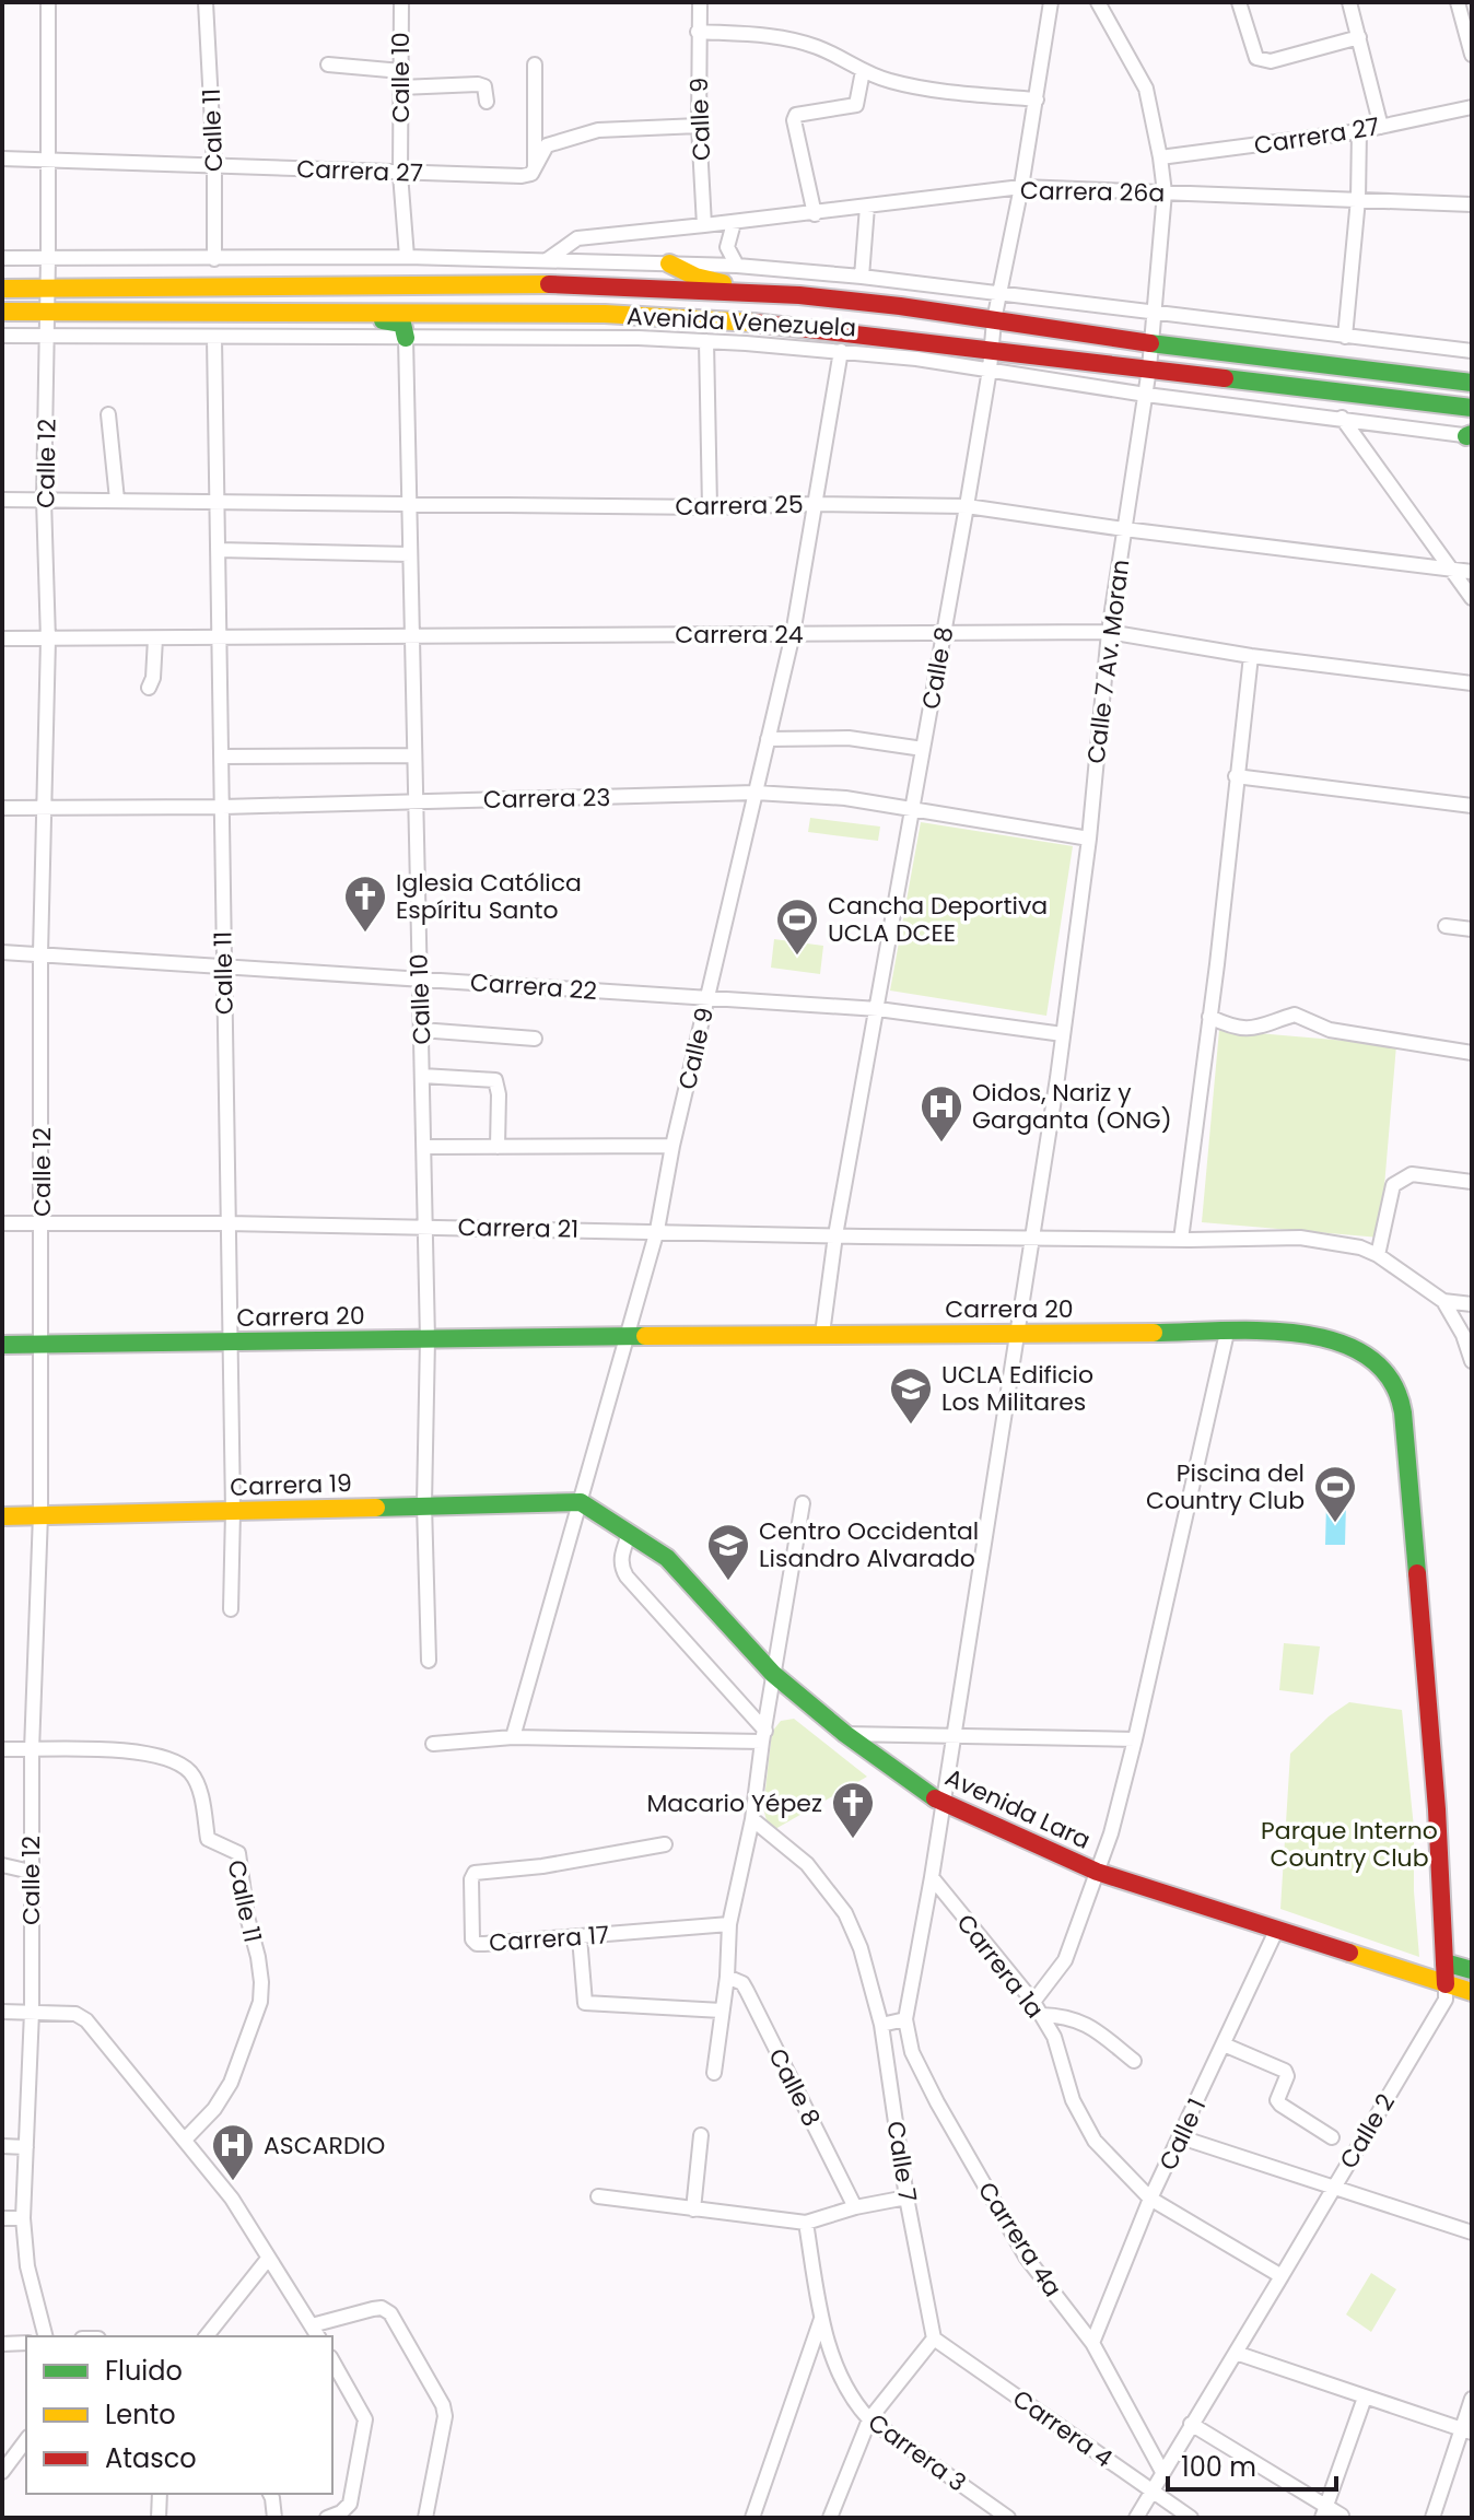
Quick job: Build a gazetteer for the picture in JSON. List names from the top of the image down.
{
  "streets": {
    "street": [
      "Calle 10",
      "Calle 9",
      "Calle 11",
      "Carrera 27",
      "Carrera 26a",
      "Avenida Venezuela",
      "Calle 12",
      "Carrera 25",
      "Carrera 24",
      "Calle 7 Av. Moran",
      "Calle 8",
      "Carrera 23",
      "Carrera 22",
      "Carrera 21",
      "Carrera 20",
      "Carrera 19",
      "Avenida Lara",
      "Carrera 17",
      "Carrera 1a",
      "Calle 2",
      "Calle 1",
      "Calle 7",
      "Carrera 4a",
      "Carrera 4",
      "Carrera 3"
    ]
  },
  "crossings": [
    ["Calle 10", "Carrera 27"],
    ["Calle 10", "Avenida Venezuela"],
    ["Calle 10", "Carrera 25"],
    ["Calle 10", "Carrera 24"],
    ["Calle 10", "Carrera 23"],
    ["Calle 10", "Carrera 22"],
    ["Calle 10", "Carrera 21"],
    ["Calle 10", "Carrera 20"],
    ["Calle 10", "Carrera 19"],
    ["Calle 9", "Carrera 26a"],
    ["Calle 9", "Avenida Venezuela"],
    ["Calle 9", "Carrera 25"],
    ["Calle 9", "Carrera 24"],
    ["Calle 9", "Carrera 23"],
    ["Calle 9", "Carrera 22"],
    ["Calle 9", "Carrera 21"],
    ["Calle 9", "Carrera 20"],
    ["Calle 9", "Carrera 19"],
    ["Calle 9", "Avenida Lara"],
    ["Calle 11", "Carrera 27"],
    ["Calle 11", "Avenida Venezuela"],
    ["Calle 11", "Calle 12"],
    ["Calle 11", "Carrera 25"],
    ["Calle 11", "Carrera 24"],
    ["Calle 11", "Carrera 23"],
    ["Calle 11", "Carrera 22"],
    ["Calle 11", "Carrera 21"],
    ["Calle 11", "Carrera 20"],
    ["Calle 11", "Carrera 19"],
    ["Carrera 27", "Calle 12"],
    ["Carrera 27", "Calle 7 Av. Moran"],
    ["Carrera 26a", "Calle 7 Av. Moran"],
    ["Carrera 26a", "Calle 8"],
    ["Avenida Venezuela", "Calle 12"],
    ["Avenida Venezuela", "Calle 7 Av. Moran"],
    ["Avenida Venezuela", "Calle 8"],
    ["Calle 12", "Carrera 25"],
    ["Calle 12", "Carrera 24"],
    ["Calle 12", "Carrera 23"],
    ["Calle 12", "Carrera 22"],
    ["Calle 12", "Carrera 21"],
    ["Calle 12", "Carrera 20"],
    ["Calle 12", "Carrera 19"],
    ["Carrera 25", "Calle 7 Av. Moran"],
    ["Carrera 25", "Calle 8"],
    ["Carrera 24", "Calle 7 Av. Moran"],
    ["Carrera 24", "Calle 8"],
    ["Calle 7 Av. Moran", "Carrera 23"],
    ["Calle 7 Av. Moran", "Carrera 22"],
    ["Calle 7 Av. Moran", "Carrera 21"],
    ["Calle 7 Av. Moran", "Carrera 20"],
    ["Calle 8", "Carrera 23"],
    ["Calle 8", "Carrera 22"],
    ["Calle 8", "Carrera 21"],
    ["Calle 8", "Carrera 20"],
    ["Carrera 20", "Avenida Lara"],
    ["Carrera 20", "Calle 2"],
    ["Carrera 19", "Avenida Lara"],
    ["Avenida Lara", "Calle 2"],
    ["Avenida Lara", "Calle 1"],
    ["Carrera 1a", "Calle 2"],
    ["Carrera 1a", "Calle 1"],
    ["Calle 1", "Carrera 4a"],
    ["Calle 7", "Carrera 4"]
  ],
  "parks": ["Parque Interno Country Club"],
  "places": {
    "church": ["Iglesia Católica Espíritu Santo", "Macario Yépez"],
    "sports": ["Cancha Deportiva UCLA DCEE", "Piscina del Country Club"],
    "hospital": ["Oidos, Nariz y Garganta (ONG)", "ASCARDIO"],
    "school or university": ["UCLA Edificio Los Militares", "Centro Occidental Lisandro Alvarado"]
  },
  "legend": ["Fluido", "Lento", "Atasco"],
  "scale_bar": "100 m"
}
